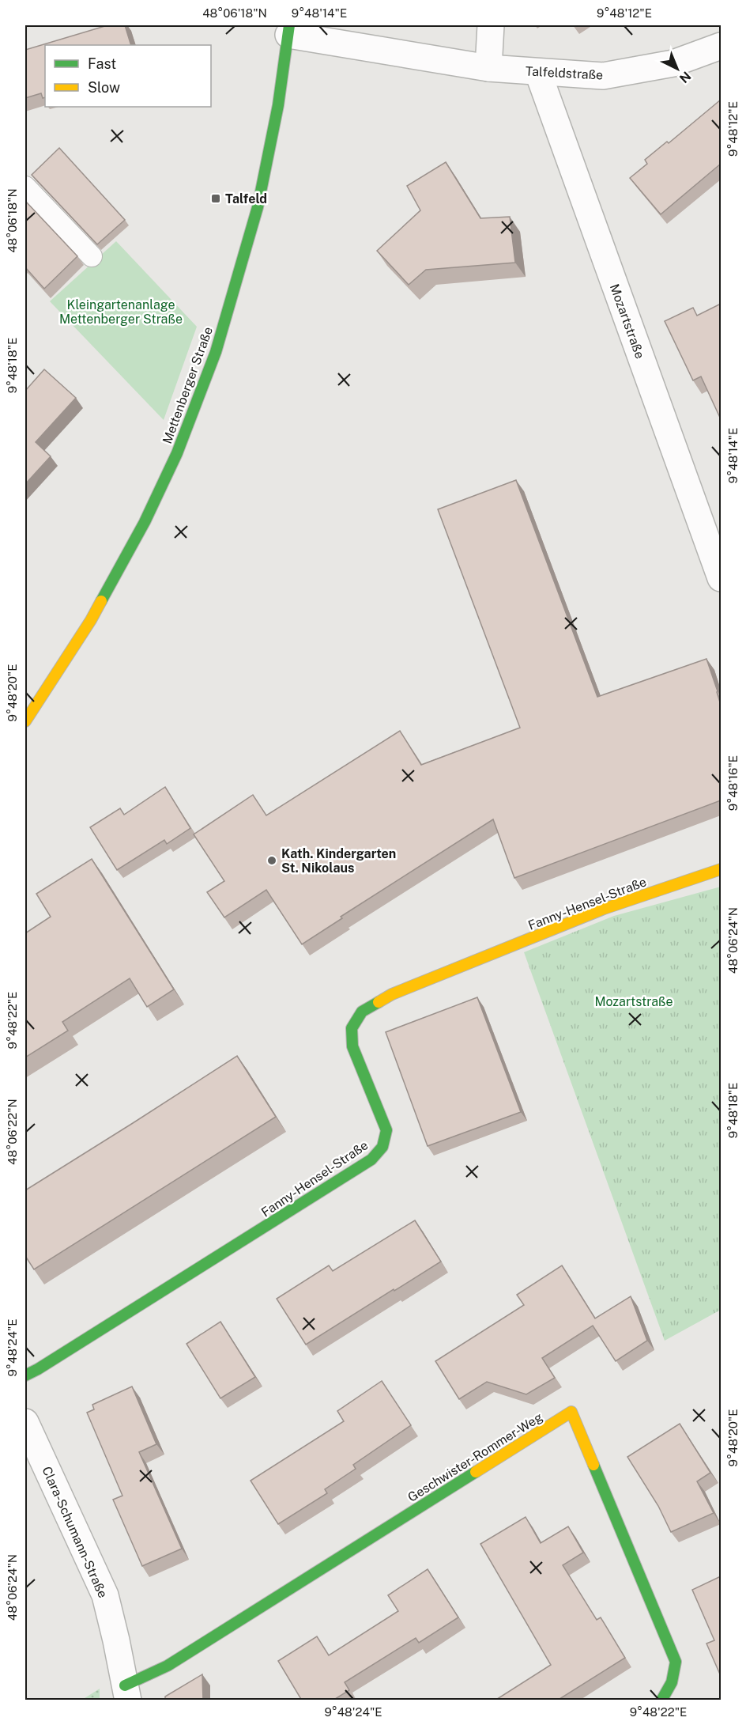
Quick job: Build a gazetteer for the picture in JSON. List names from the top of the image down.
{
  "streets": {
    "street": [
      "Talfeldstraße",
      "Mozartstraße",
      "Mettenberger Straße",
      "Fanny-Hensel-Straße",
      "Geschwister-Rommer-Weg",
      "Clara-Schumann-Straße"
    ]
  },
  "crossings": [
    ["Talfeldstraße", "Mozartstraße"],
    ["Talfeldstraße", "Mettenberger Straße"],
    ["Geschwister-Rommer-Weg", "Clara-Schumann-Straße"]
  ],
  "parks": ["Kleingartenanlage Mettenberger Straße", "Mozartstraße"],
  "places": {
    "transit": ["Talfeld"],
    "other": ["Kath. Kindergarten St. Nikolaus"]
  },
  "legend": ["Fast", "Slow"],
  "north": "bottom right",
  "coordinates": [
    "48°06'18\"N",
    "9°48'14\"E",
    "9°48'12\"E",
    "9°48'18\"E",
    "9°48'20\"E",
    "9°48'16\"E",
    "48°06'24\"N",
    "9°48'22\"E",
    "48°06'22\"N",
    "9°48'24\"E"
  ]
}
